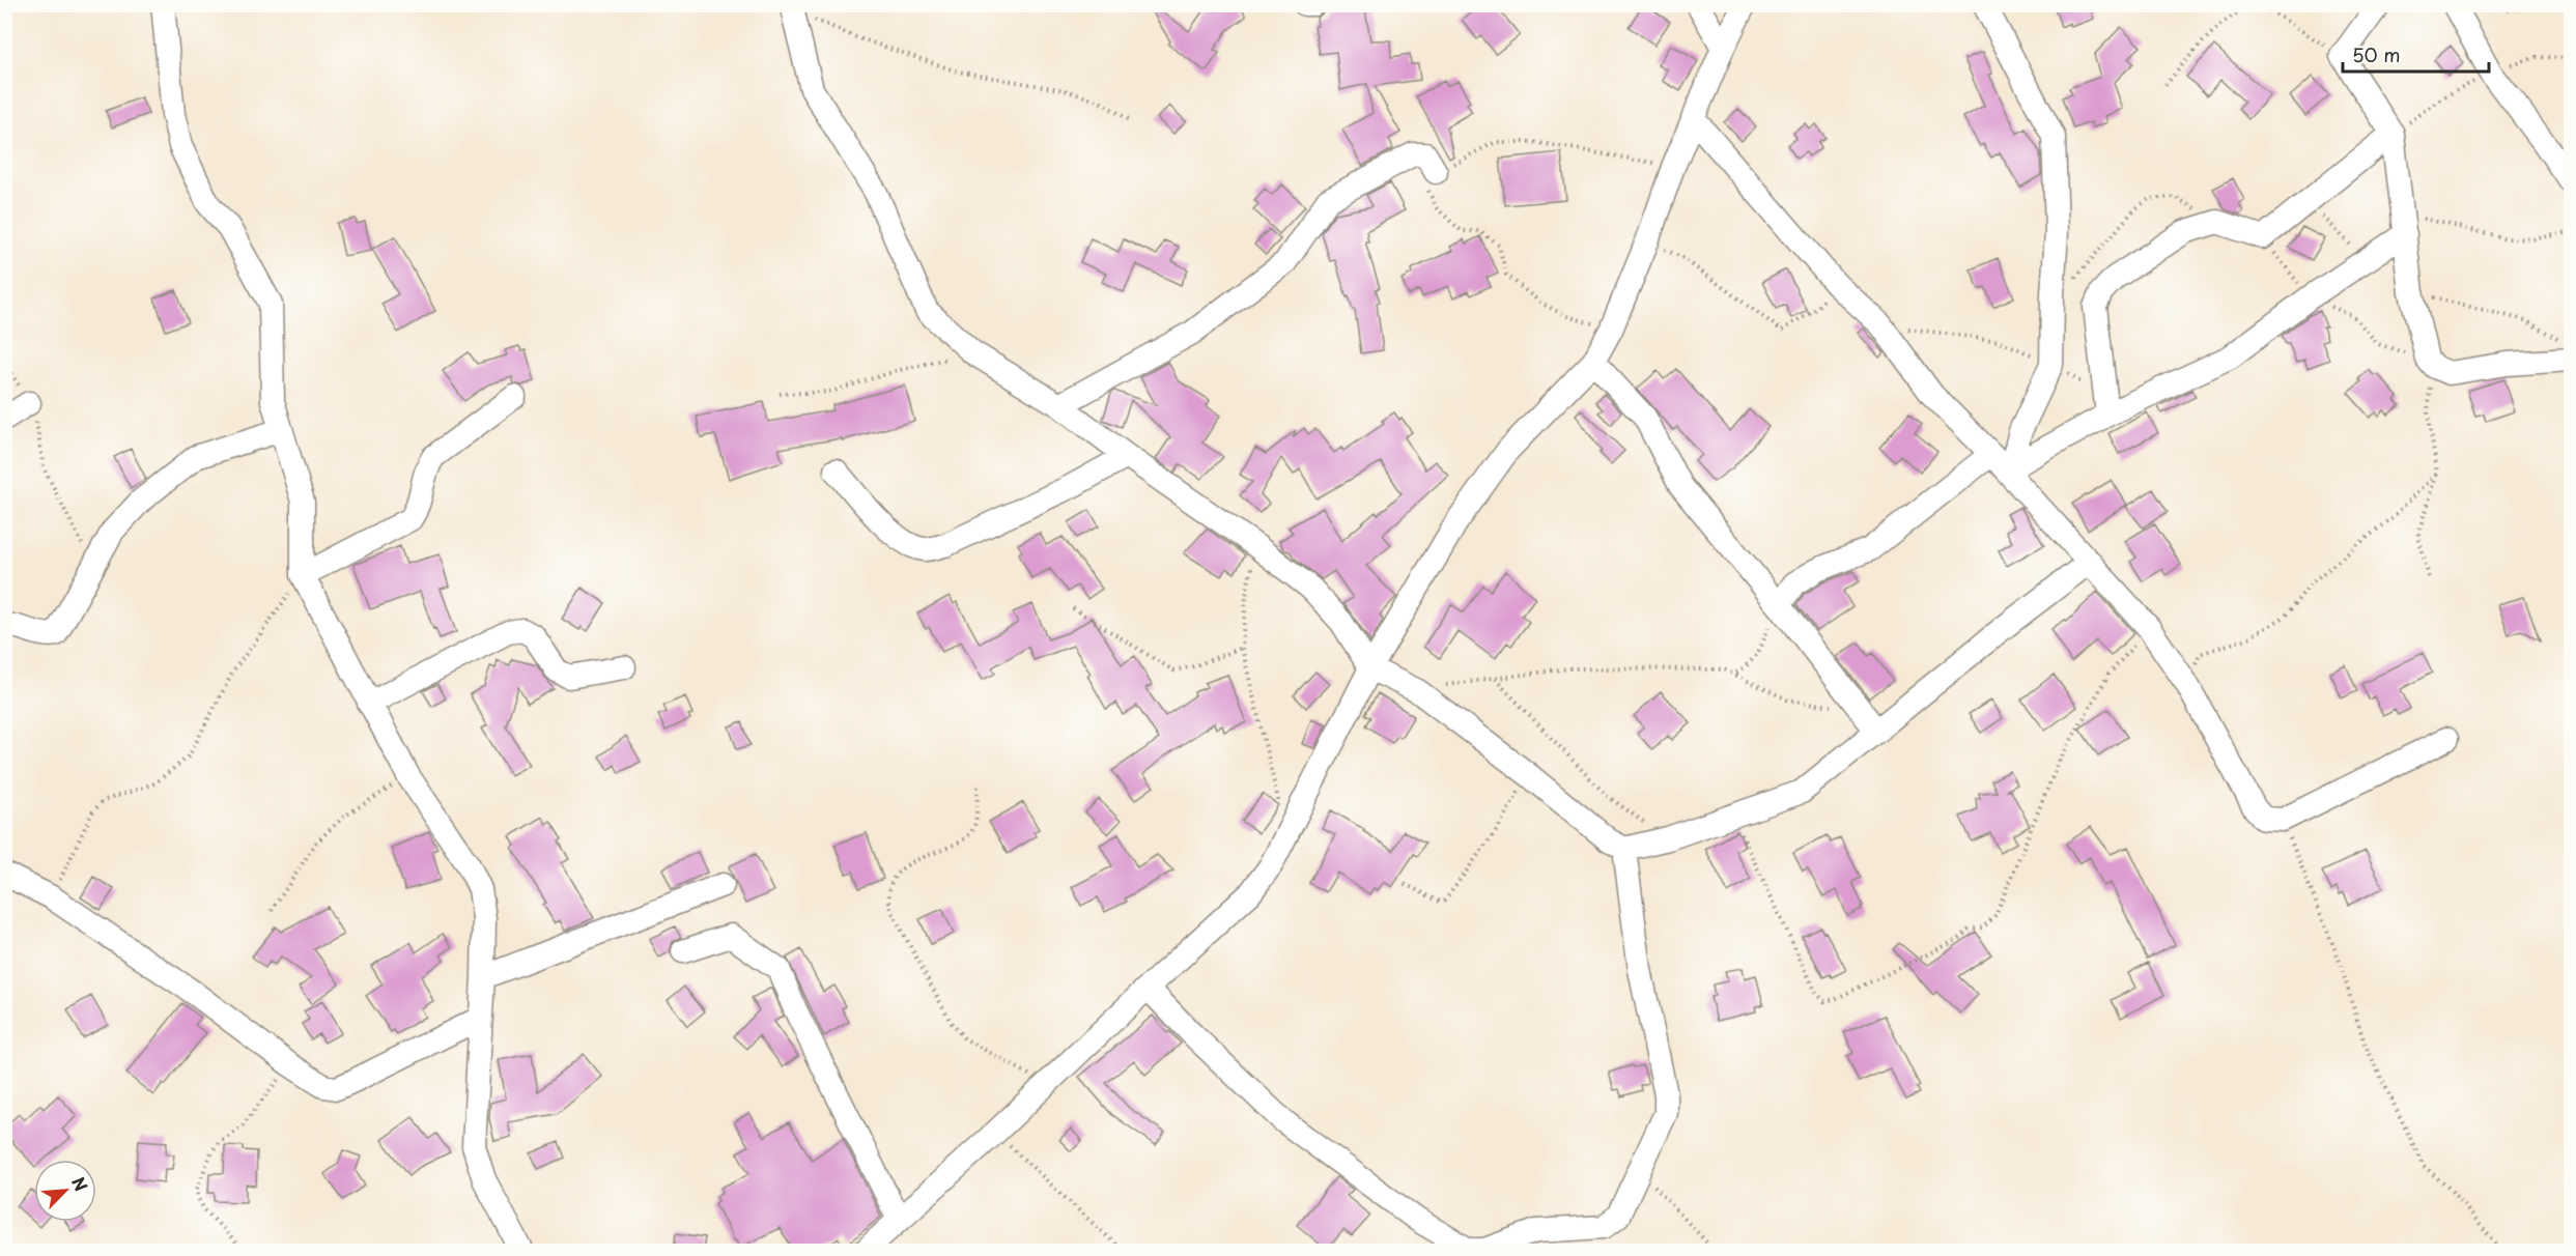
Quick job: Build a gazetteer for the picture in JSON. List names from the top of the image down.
{
  "scale_bar": "50 m",
  "north": "top right"
}
